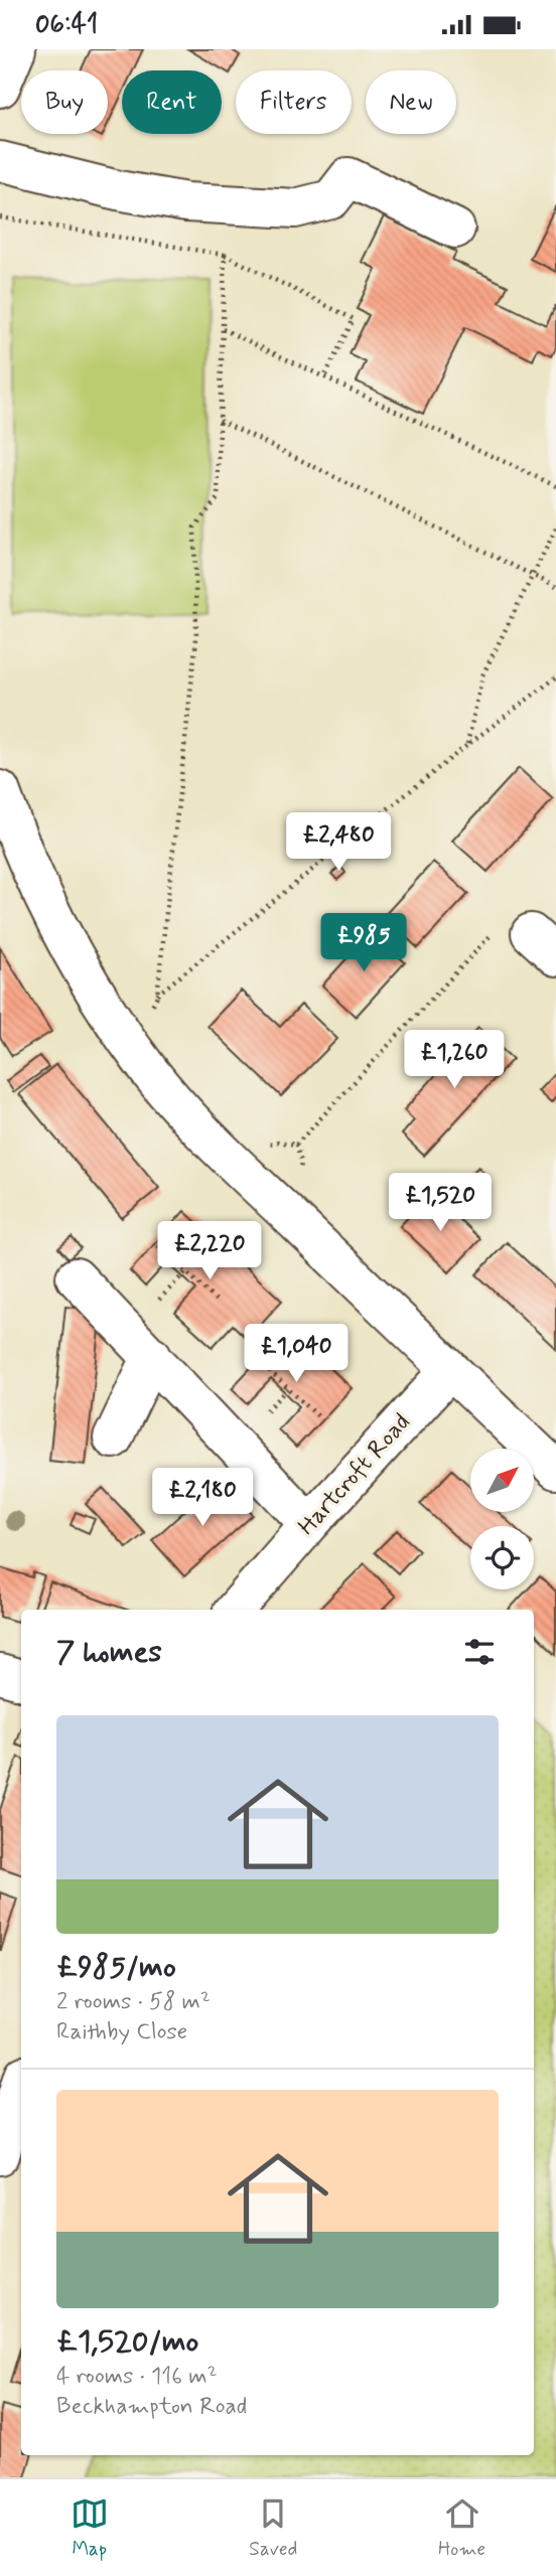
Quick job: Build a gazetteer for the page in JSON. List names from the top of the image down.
{
  "streets": {
    "street": ["Hartcroft Road"]
  },
  "north": "top right",
  "page": {
    "status": "06:41",
    "chip": [
      "Buy",
      "Rent",
      "Filters",
      "New"
    ],
    "price": [
      "£2,480",
      "£985",
      "£1,260",
      "£1,520",
      "£2,220",
      "£1,040",
      "£2,180"
    ],
    "heading": "7 homes",
    "list": [
      {
        "name": "£985/mo",
        "note": "2 rooms · 58 m² · Raithby Close"
      },
      {
        "name": "£1,520/mo",
        "note": "4 rooms · 116 m² · Beckhampton Road"
      }
    ],
    "tabs": ["Map", "Saved", "Home"]
  }
}
